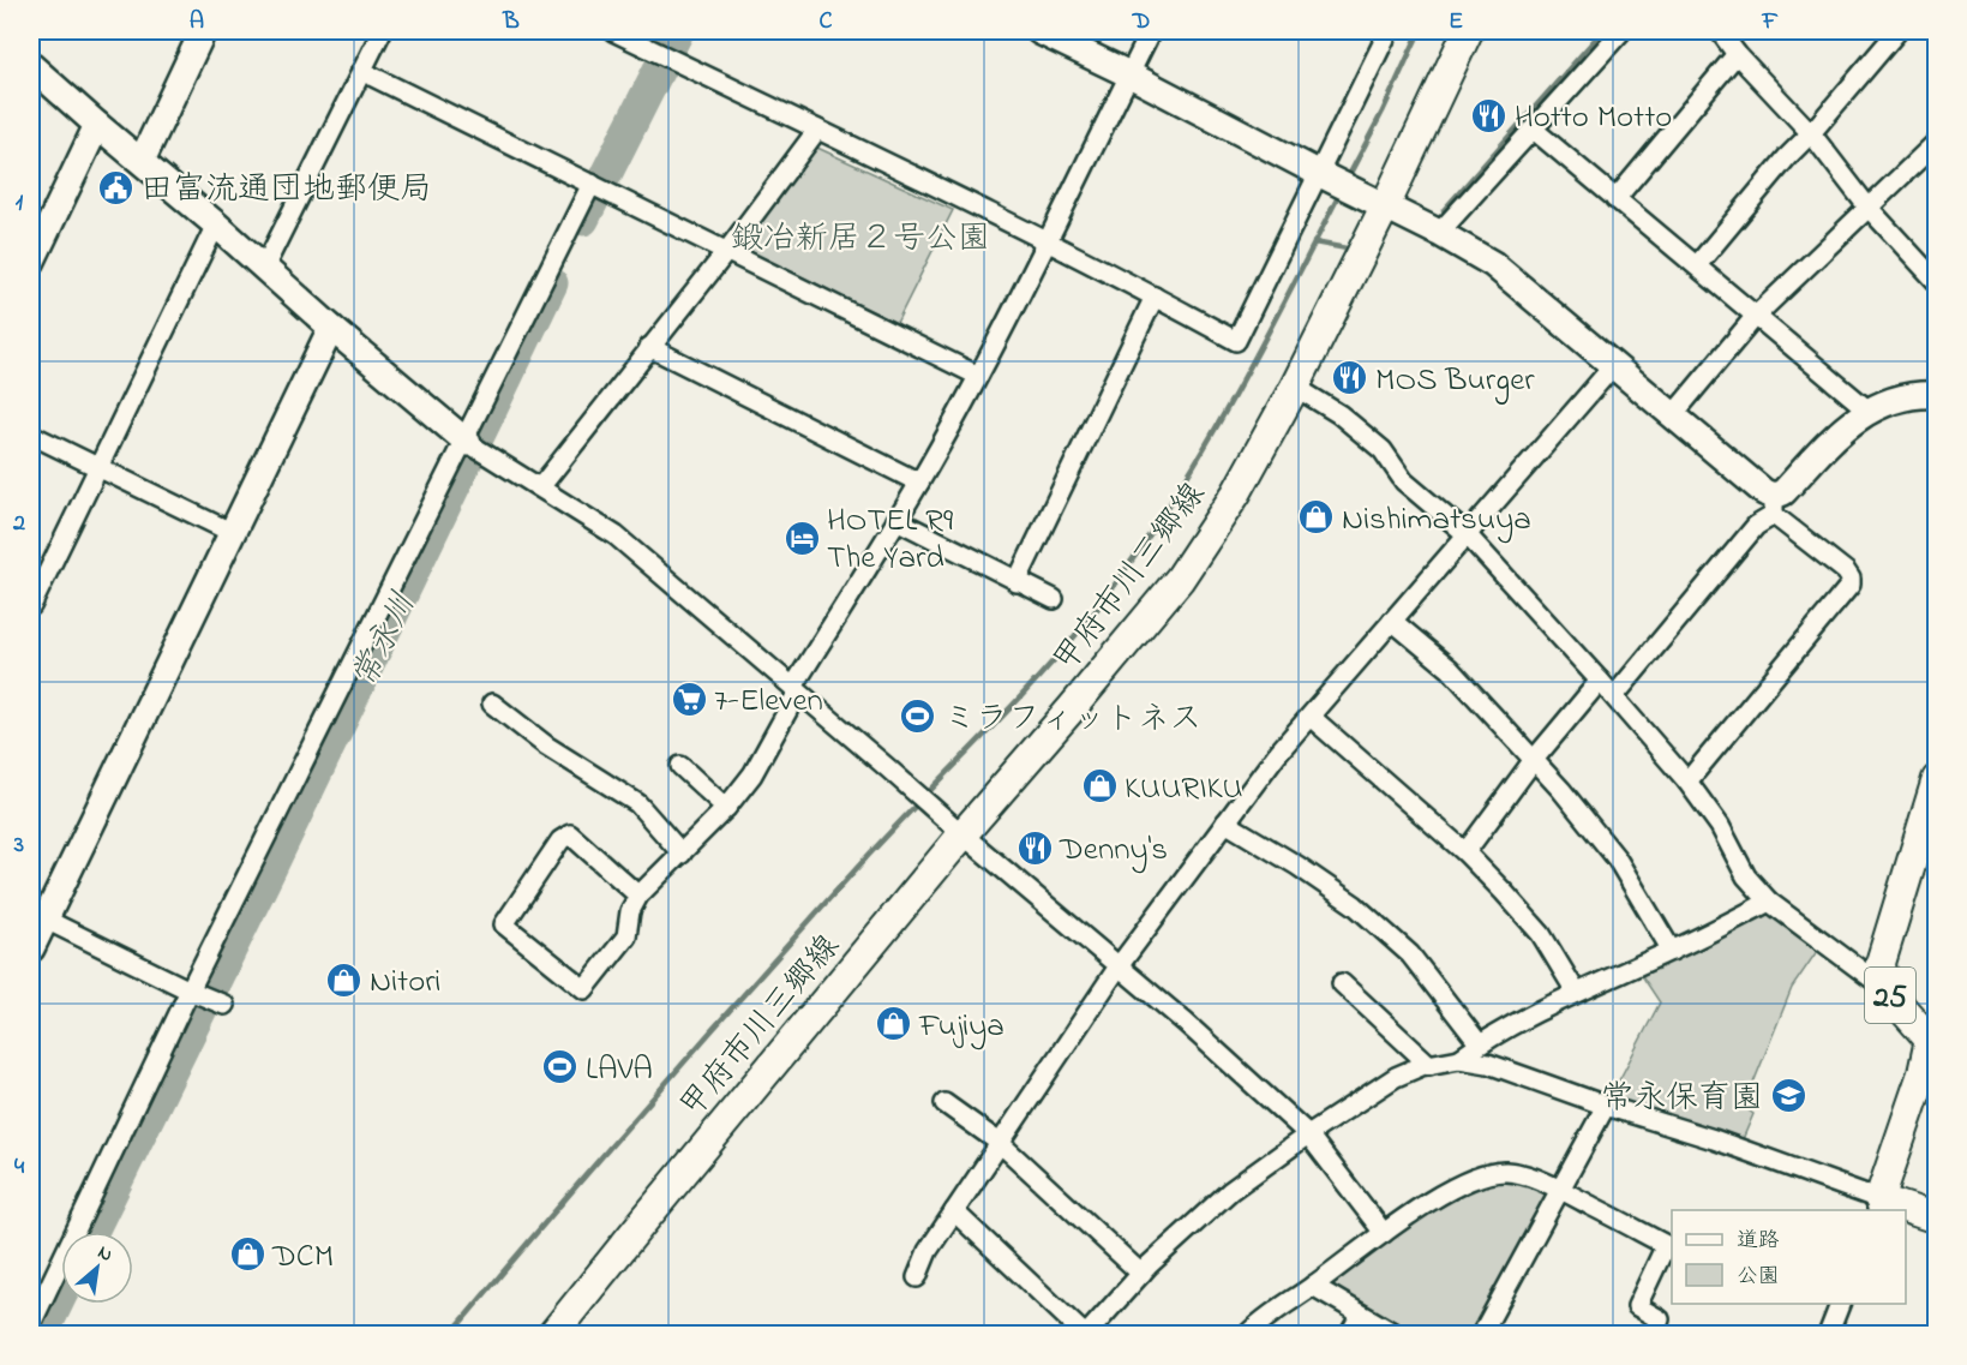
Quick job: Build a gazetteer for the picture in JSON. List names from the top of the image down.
{
  "streets": {
    "main road": ["甲府市川三郷線", "25"]
  },
  "water": ["常永川"],
  "parks": ["鍛冶新居２号公園"],
  "places": {
    "restaurant": ["Hotto Motto", "MOS Burger", "Denny's"],
    "public building": ["田富流通団地郵便局"],
    "shop": [
      "Nishimatsuya",
      "KUURIKU",
      "Nitori",
      "Fujiya",
      "DCM"
    ],
    "hotel": ["HOTEL R9 The Yard"],
    "supermarket": ["7-Eleven"],
    "sports": ["ミラフィットネス", "LAVA"],
    "school or university": ["常永保育園"]
  },
  "legend": ["道路", "公園"],
  "north": "top right",
  "grid": {
    "columns": [
      "A",
      "B",
      "C",
      "D",
      "E",
      "F"
    ],
    "rows": [
      "1",
      "2",
      "3",
      "4"
    ]
  }
}
